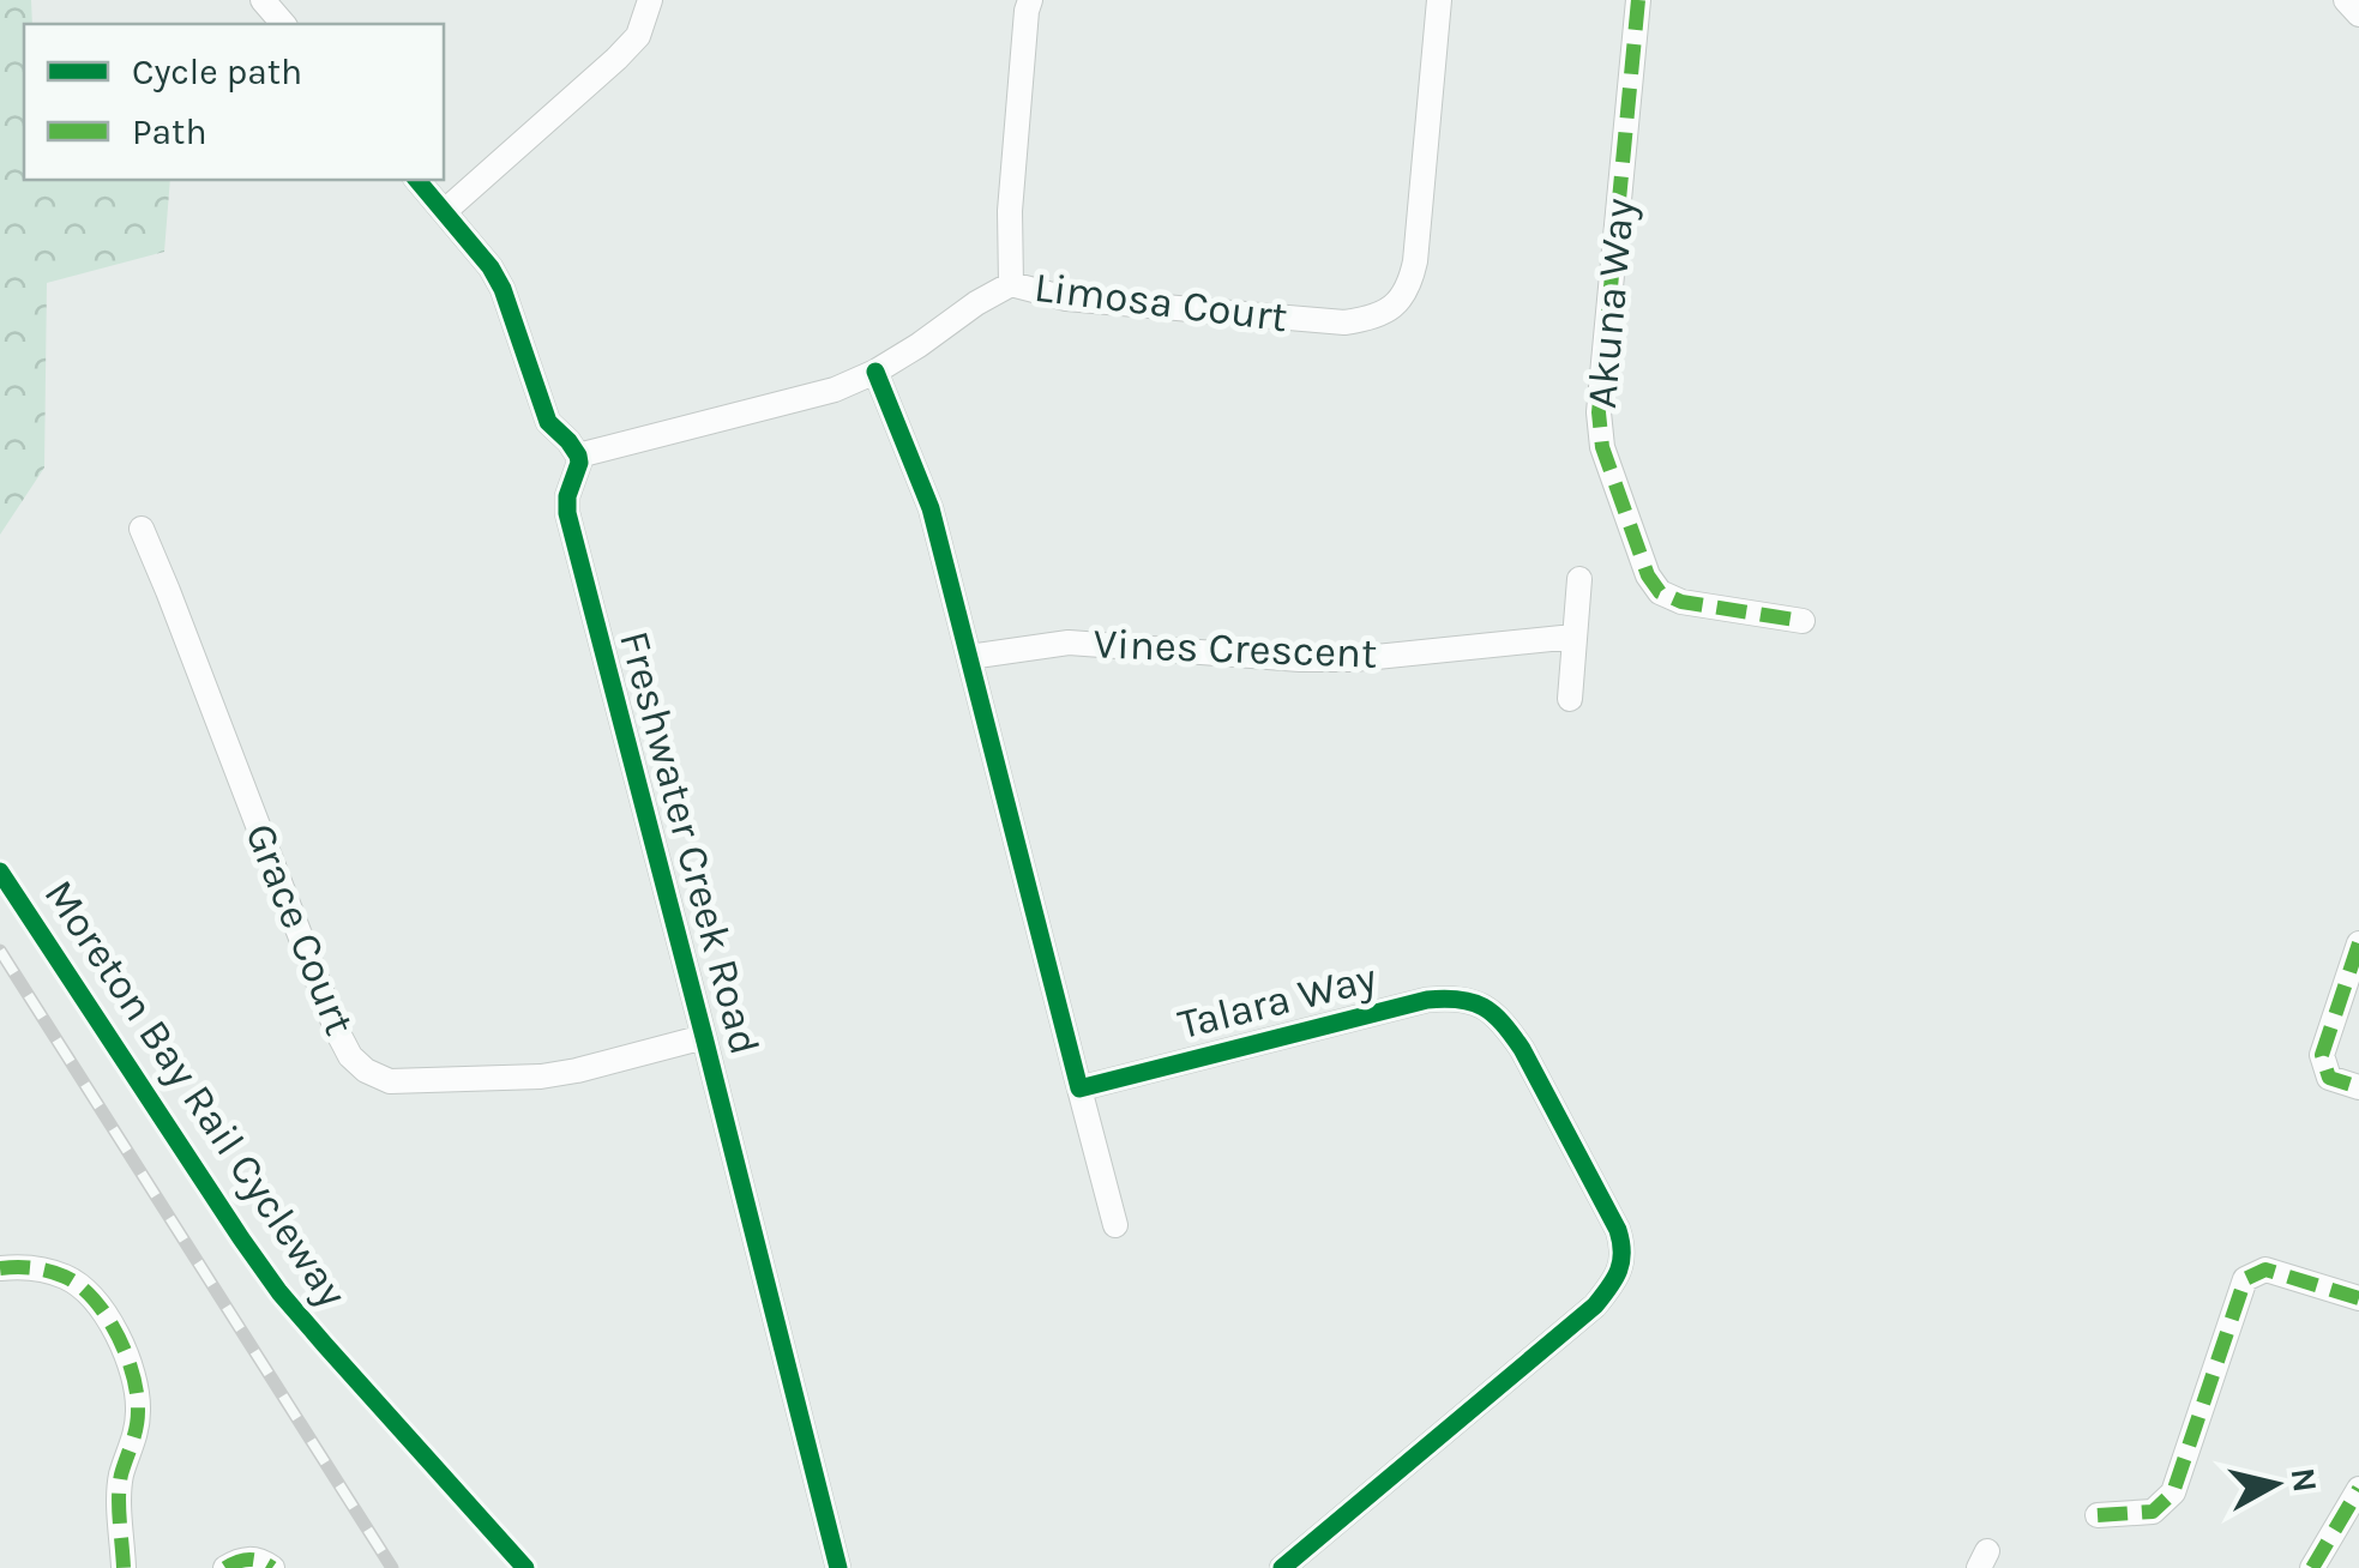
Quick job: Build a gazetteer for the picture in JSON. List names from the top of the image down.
{
  "streets": {
    "street": [
      "Limosa Court",
      "Akuna Way",
      "Vines Crescent",
      "Freshwater Creek Road",
      "Grace Court",
      "Talara Way"
    ],
    "cycle path": ["Moreton Bay Rail Cycleway"]
  },
  "crossings": [
    ["Limosa Court", "Freshwater Creek Road"],
    ["Freshwater Creek Road", "Grace Court"]
  ],
  "legend": ["Cycle path", "Path"],
  "north": "right"
}
